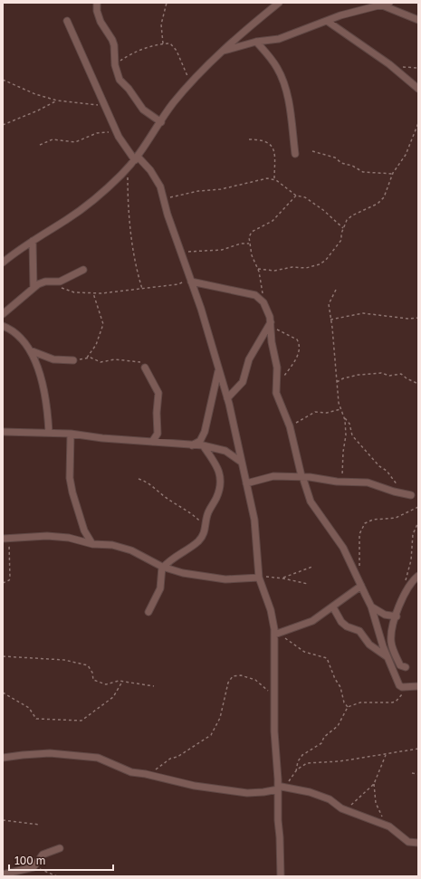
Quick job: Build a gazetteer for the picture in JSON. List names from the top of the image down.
{
  "scale_bar": "100 m"
}
